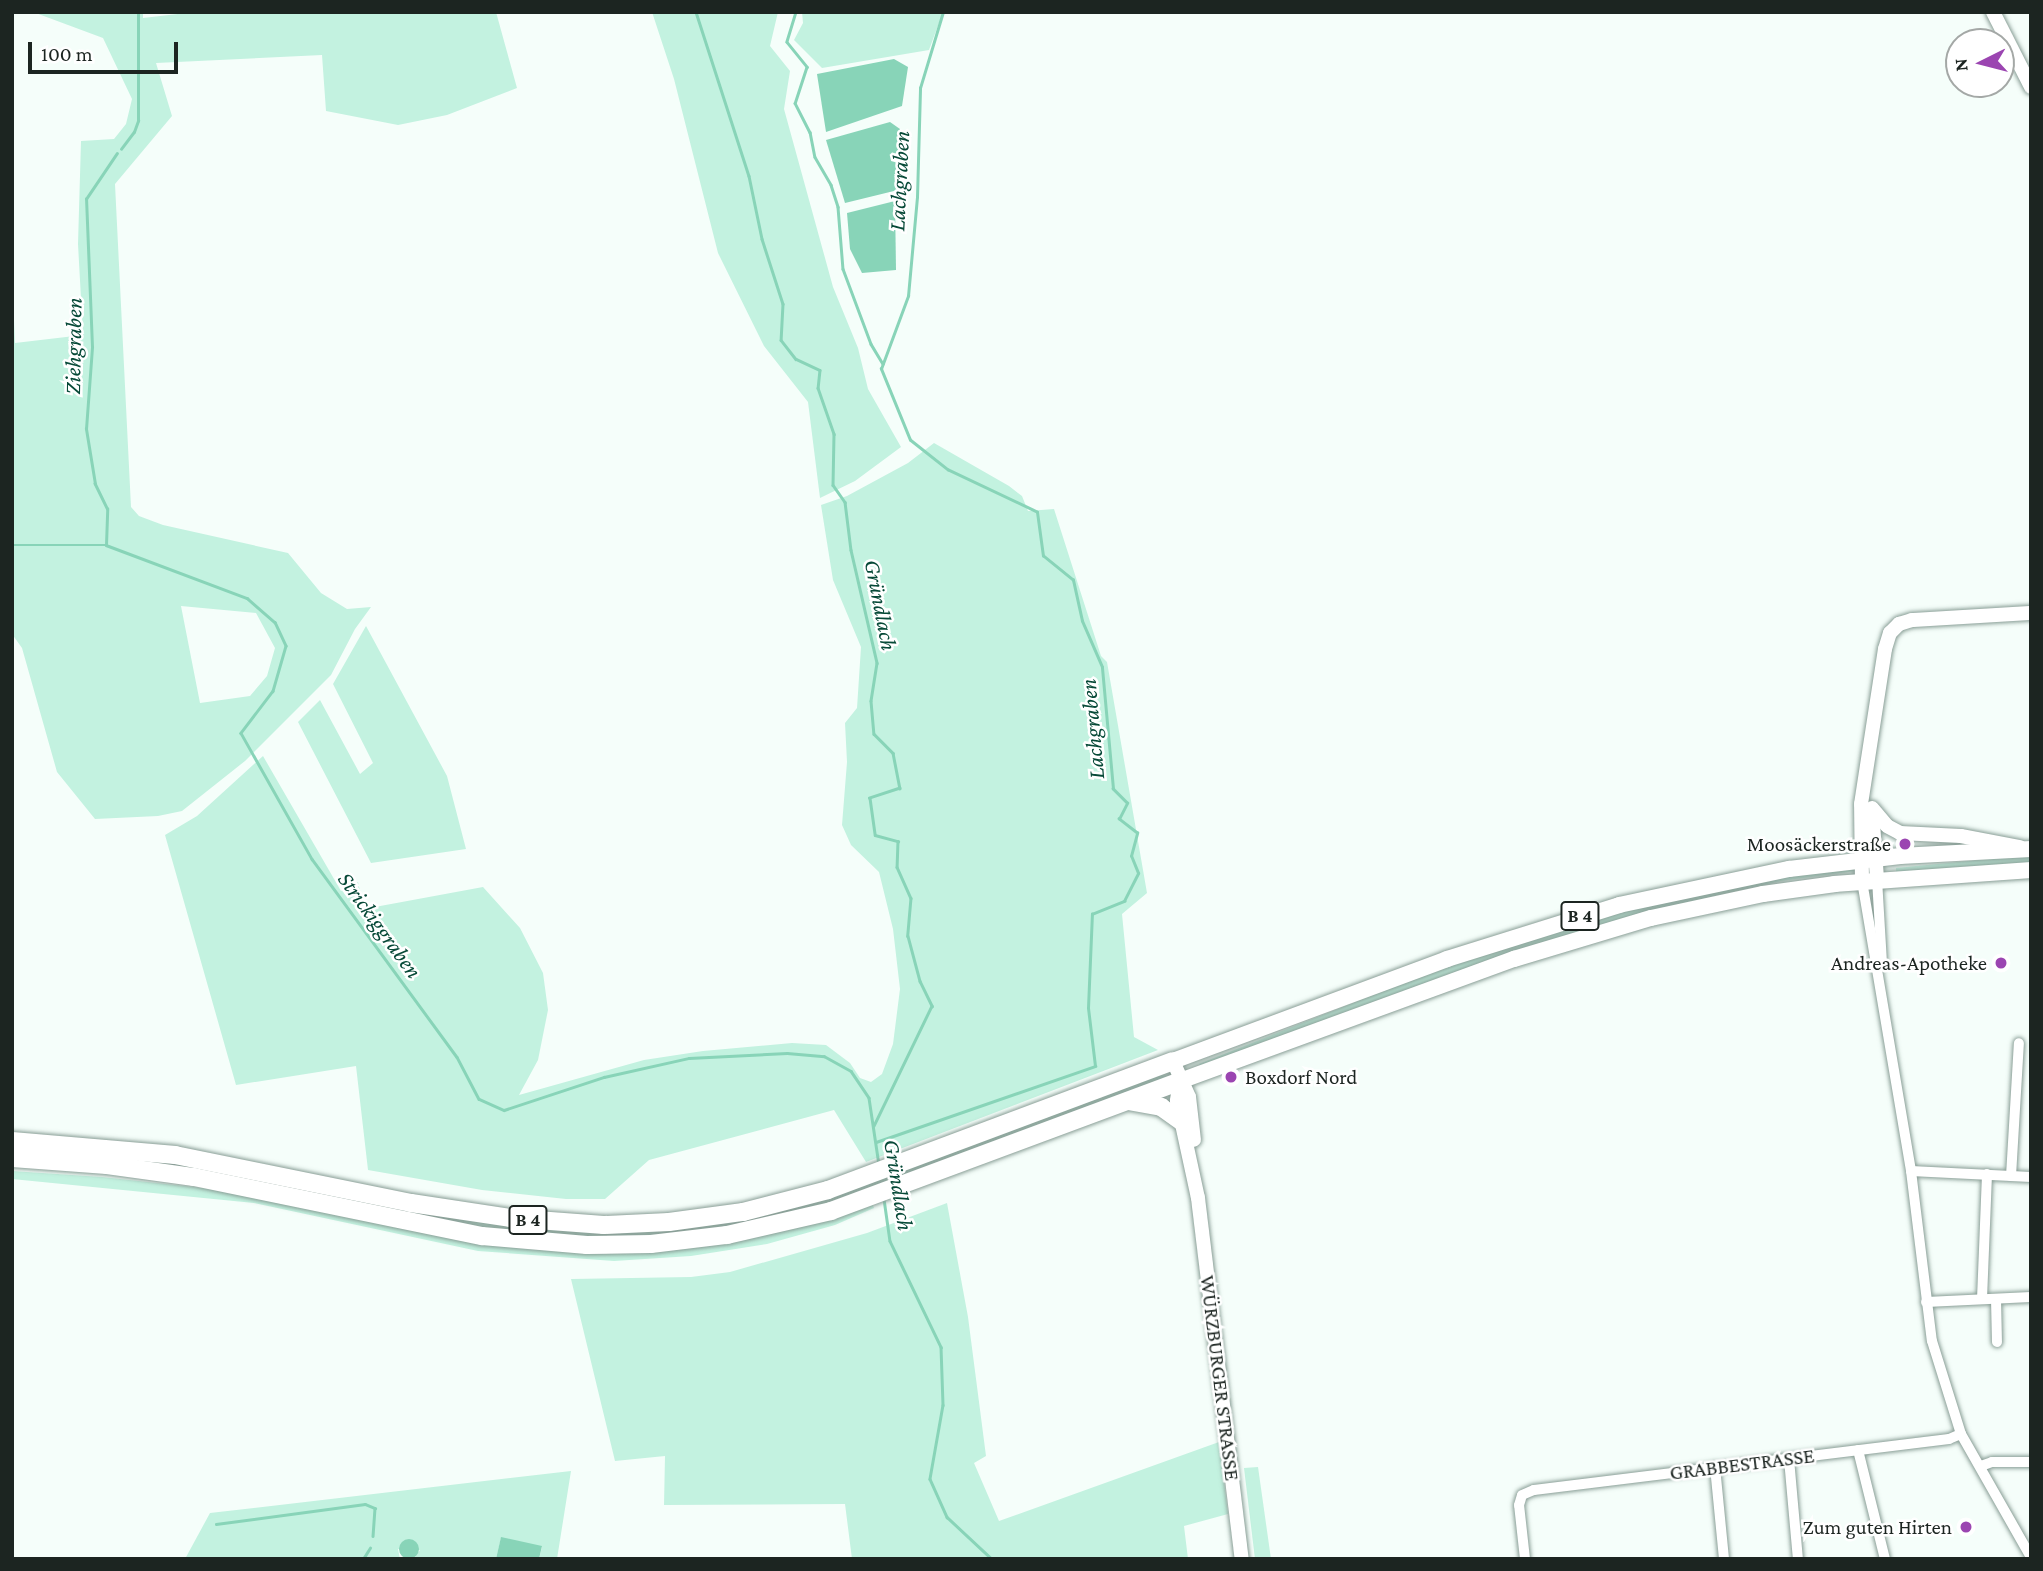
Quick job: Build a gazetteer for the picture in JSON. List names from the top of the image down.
{
  "streets": {
    "highway": ["B 4"],
    "street": ["WÜRZBURGER STRASSE", "GRABBESTRASSE"]
  },
  "crossings": [
    ["B 4", "WÜRZBURGER STRASSE"]
  ],
  "water": [
    "Lachgraben",
    "Ziehgraben",
    "Gründlach",
    "Strickiggraben"
  ],
  "places": [
    "Moosäckerstraße",
    "Andreas-Apotheke",
    "Boxdorf Nord",
    "Zum guten Hirten"
  ],
  "scale_bar": "100 m",
  "north": "left"
}
